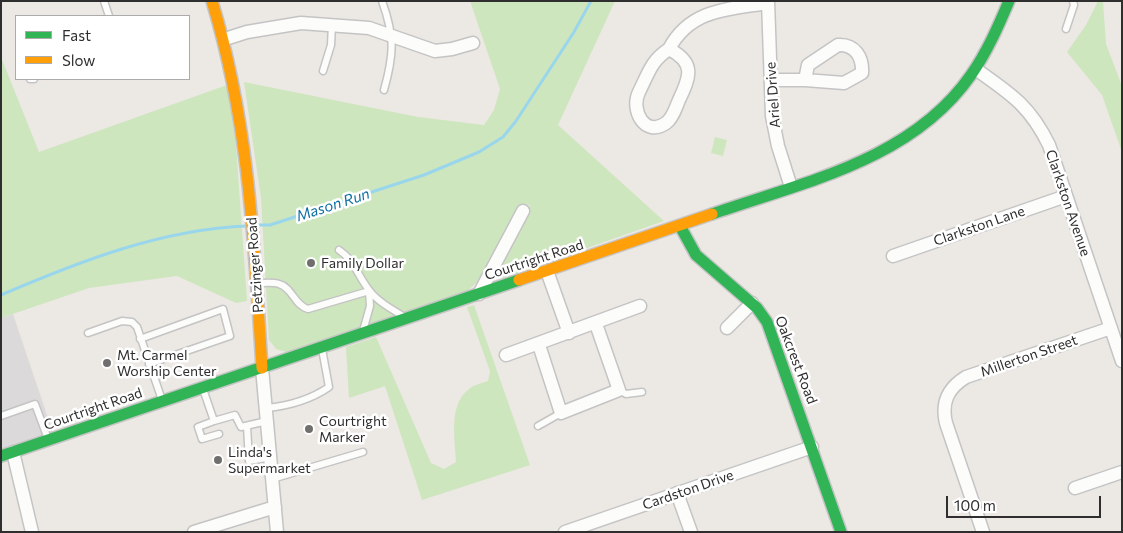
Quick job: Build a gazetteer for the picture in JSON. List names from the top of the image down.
{
  "streets": {
    "street": [
      "Ariel Drive",
      "Clarkston Avenue",
      "Clarkston Lane",
      "Courtright Road",
      "Petzinger Road",
      "Millerton Street",
      "Oakcrest Road",
      "Cardston Drive"
    ]
  },
  "crossings": [
    ["Ariel Drive", "Courtright Road"],
    ["Clarkston Avenue", "Clarkston Lane"],
    ["Clarkston Avenue", "Courtright Road"],
    ["Clarkston Avenue", "Millerton Street"],
    ["Courtright Road", "Petzinger Road"],
    ["Courtright Road", "Oakcrest Road"],
    ["Oakcrest Road", "Cardston Drive"]
  ],
  "water": ["Mason Run"],
  "places": [
    "Family Dollar",
    "Mt. Carmel Worship Center",
    "Courtright Marker",
    "Linda's Supermarket"
  ],
  "legend": ["Fast", "Slow"],
  "scale_bar": "100 m"
}
